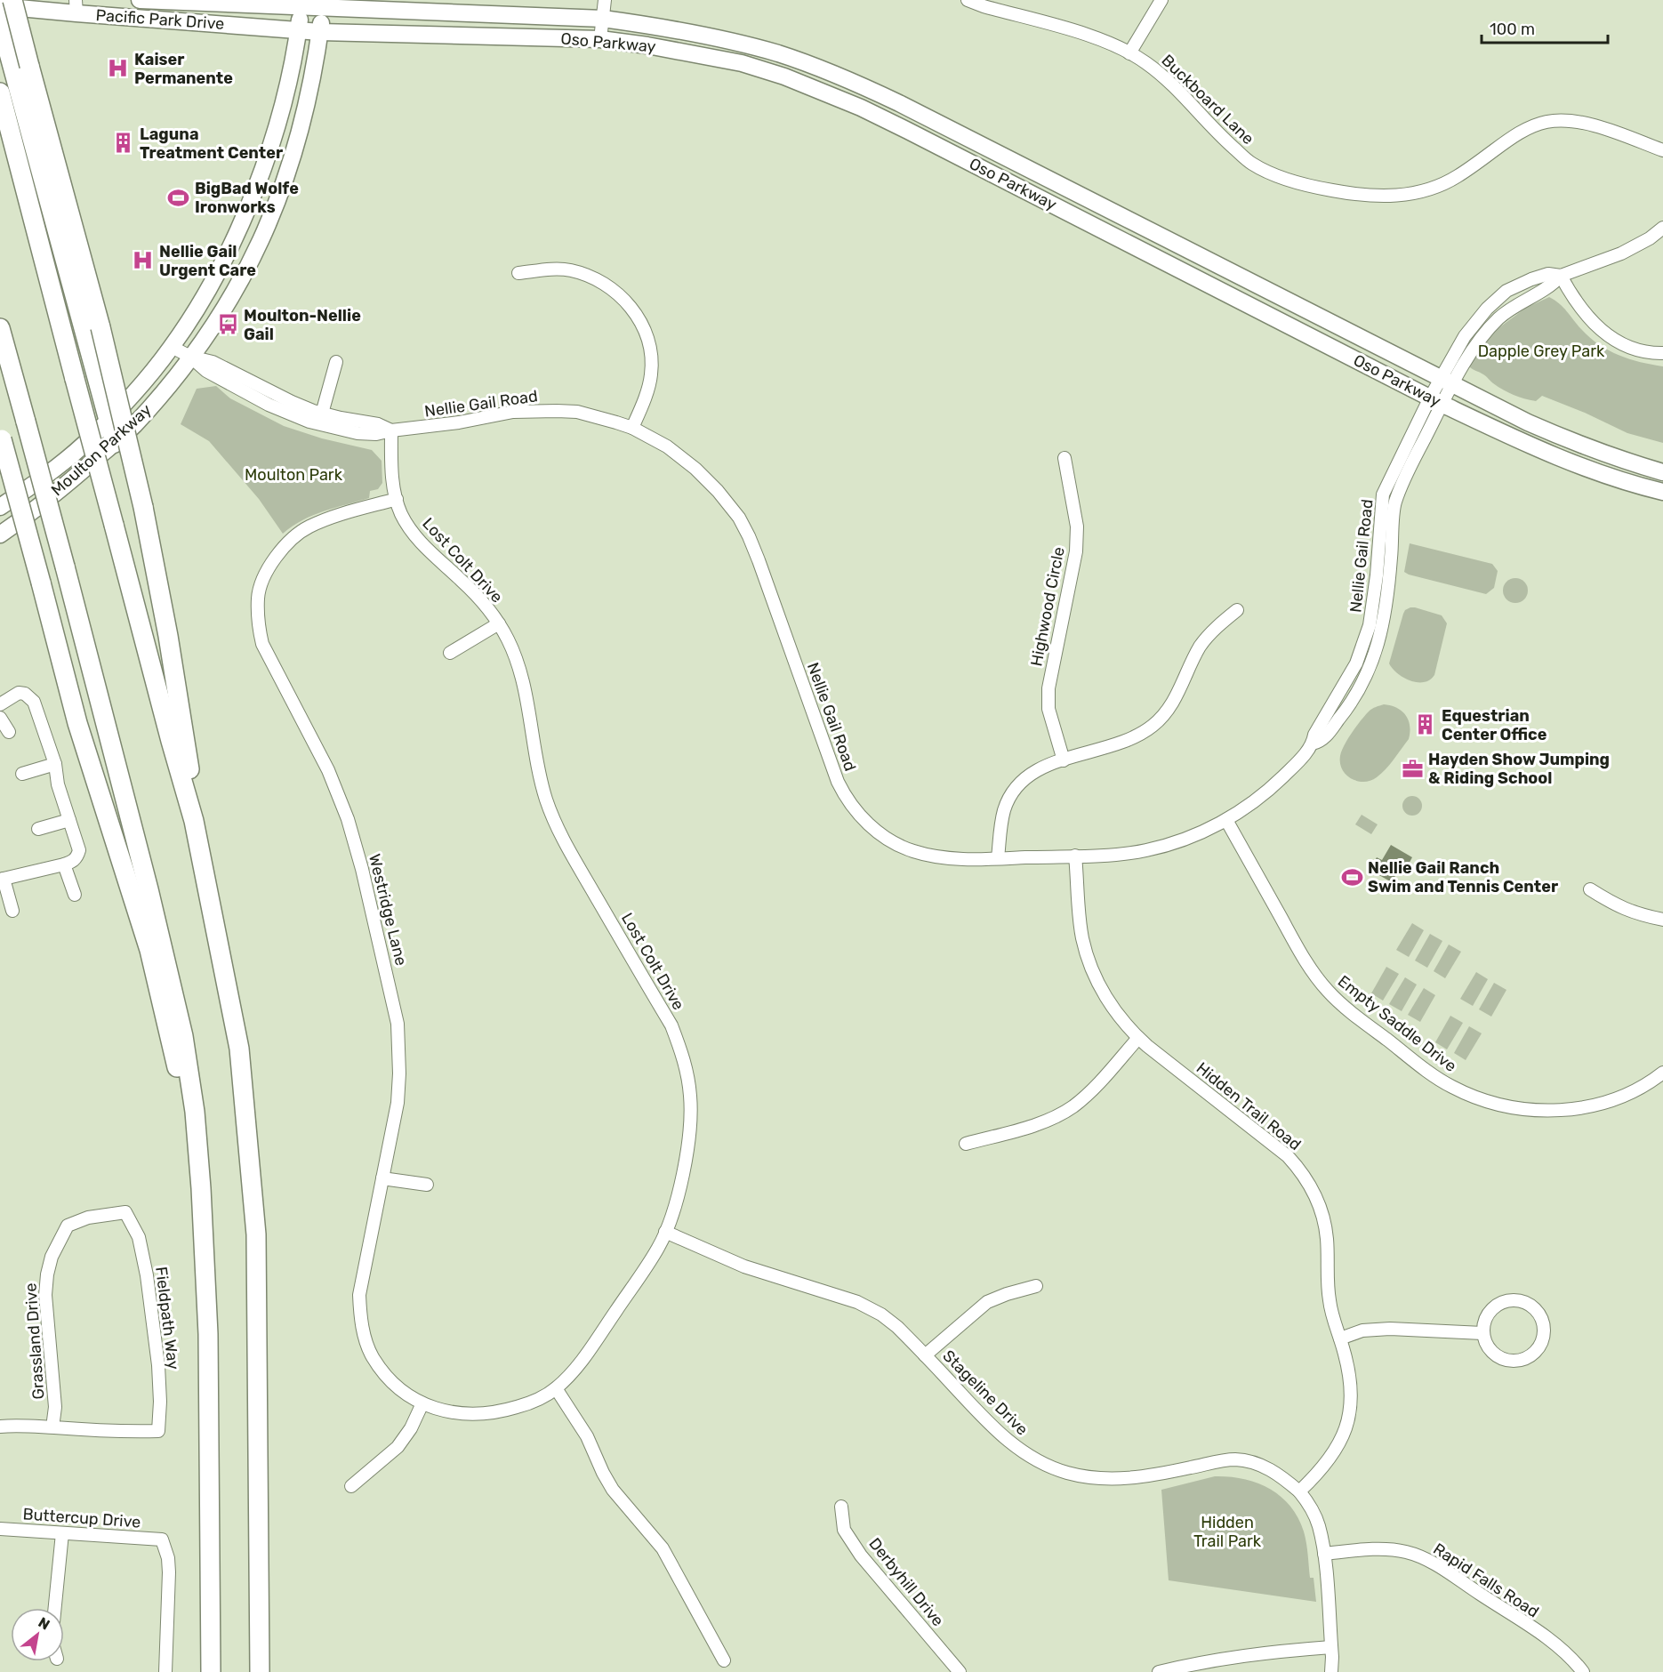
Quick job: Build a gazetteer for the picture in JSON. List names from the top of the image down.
{
  "streets": {
    "main road": ["Pacific Park Drive", "Oso Parkway", "Moulton Parkway"],
    "street": [
      "Buckboard Lane",
      "Nellie Gail Road",
      "Lost Colt Drive",
      "Highwood Circle",
      "Westridge Lane",
      "Empty Saddle Drive",
      "Hidden Trail Road",
      "Fieldpath Way",
      "Grassland Drive",
      "Stageline Drive",
      "Buttercup Drive",
      "Rapid Falls Road",
      "Derbyhill Drive"
    ]
  },
  "crossings": [
    ["Pacific Park Drive", "Oso Parkway"],
    ["Pacific Park Drive", "Moulton Parkway"],
    ["Oso Parkway", "Nellie Gail Road"],
    ["Oso Parkway", "Moulton Parkway"],
    ["Nellie Gail Road", "Moulton Parkway"],
    ["Nellie Gail Road", "Lost Colt Drive"],
    ["Nellie Gail Road", "Empty Saddle Drive"],
    ["Nellie Gail Road", "Hidden Trail Road"],
    ["Lost Colt Drive", "Westridge Lane"],
    ["Lost Colt Drive", "Stageline Drive"],
    ["Hidden Trail Road", "Stageline Drive"],
    ["Fieldpath Way", "Grassland Drive"]
  ],
  "parks": ["Dapple Grey Park", "Moulton Park", "Hidden Trail Park"],
  "places": {
    "hospital": ["Kaiser Permanente", "Nellie Gail Urgent Care"],
    "building": ["Laguna Treatment Center", "Equestrian Center Office"],
    "sports": ["BigBad Wolfe Ironworks", "Nellie Gail Ranch Swim and Tennis Center"],
    "bus stop": ["Moulton-Nellie Gail"],
    "office": ["Hayden Show Jumping & Riding School"]
  },
  "scale_bar": "100 m",
  "north": "top right"
}
